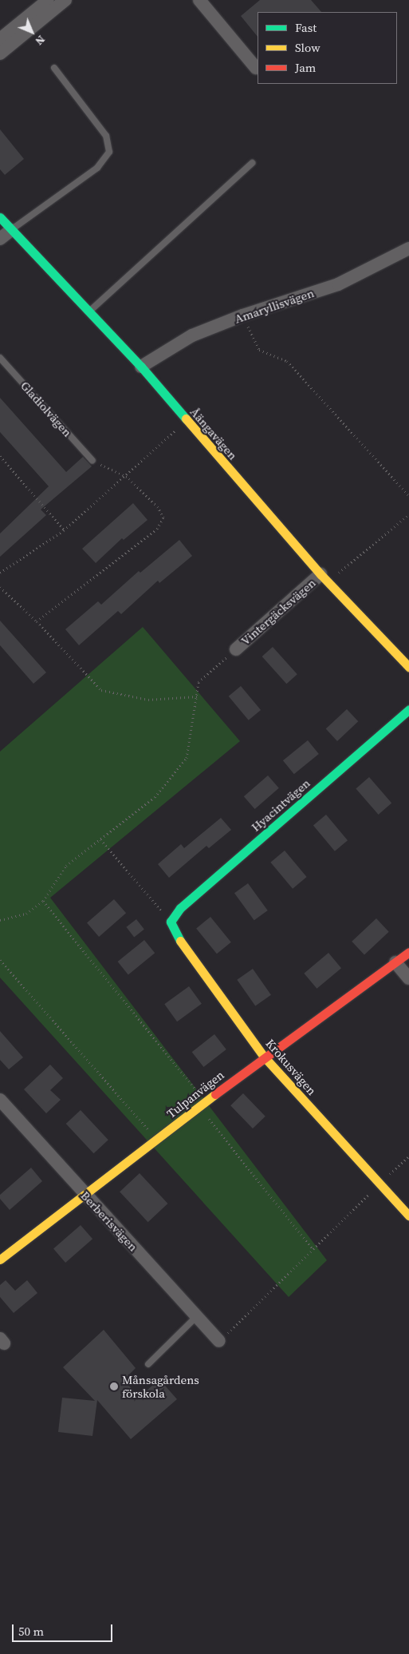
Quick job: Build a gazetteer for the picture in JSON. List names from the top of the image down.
{
  "streets": {
    "street": [
      "Amaryllisvägen",
      "Åängavägen",
      "Vintergäcksvägen",
      "Hyacintvägen",
      "Krokusvägen",
      "Tulpanvägen",
      "Berberisvägen"
    ],
    "lane": ["Gladiolvägen"]
  },
  "crossings": [
    ["Amaryllisvägen", "Åängavägen"],
    ["Åängavägen", "Vintergäcksvägen"],
    ["Hyacintvägen", "Krokusvägen"],
    ["Krokusvägen", "Tulpanvägen"],
    ["Tulpanvägen", "Berberisvägen"]
  ],
  "places": ["Månsagårdens förskola"],
  "legend": ["Fast", "Slow", "Jam"],
  "scale_bar": "50 m",
  "north": "bottom right"
}
